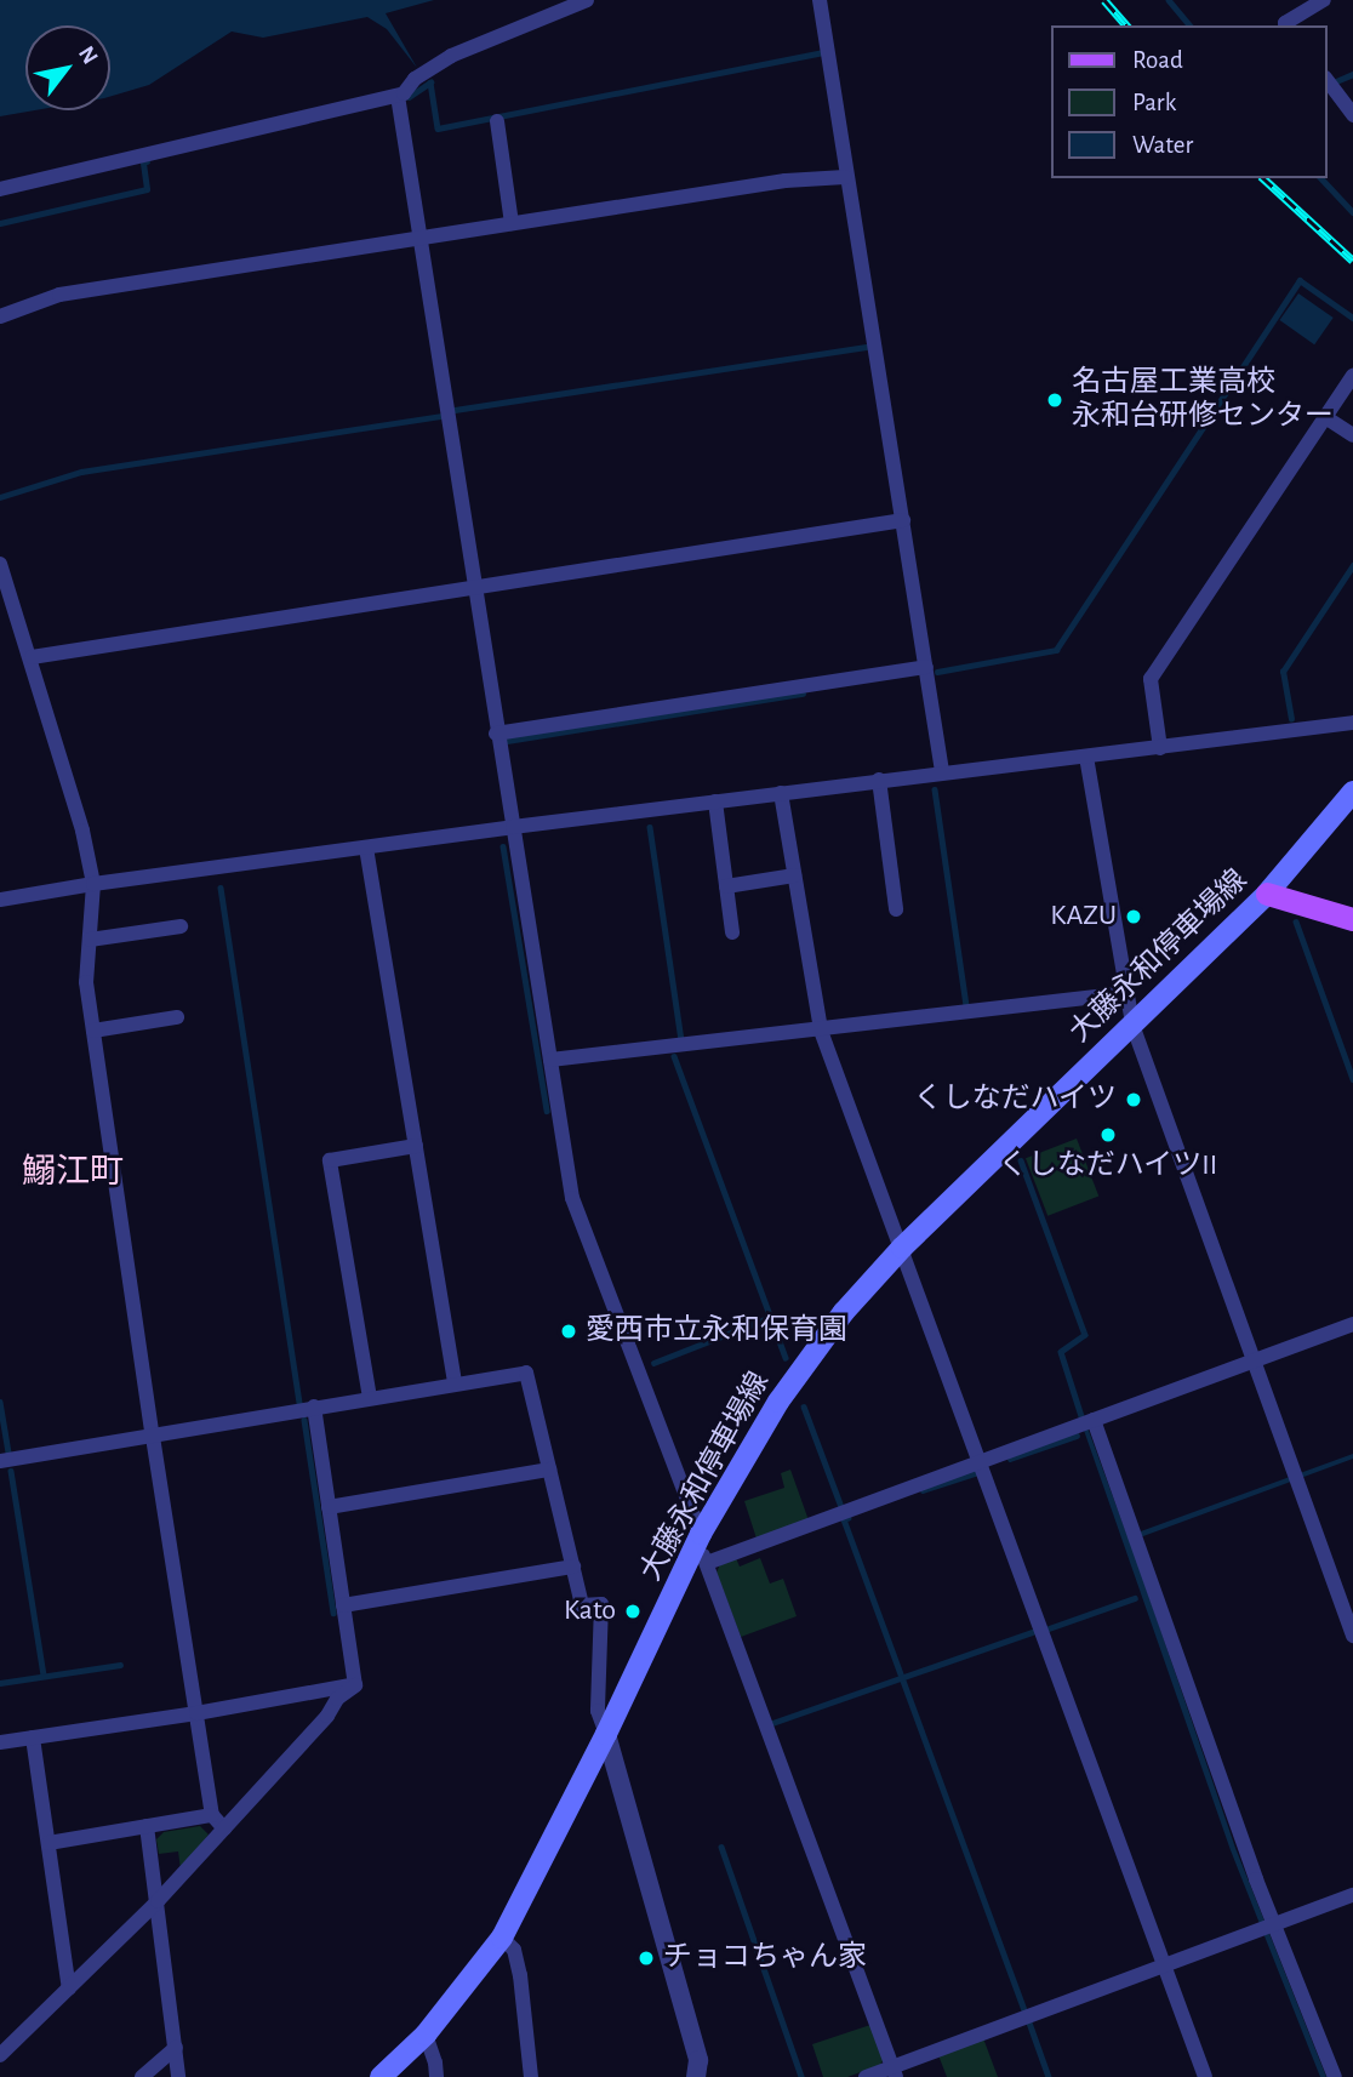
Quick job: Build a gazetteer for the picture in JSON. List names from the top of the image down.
{
  "streets": {
    "main road": ["大藤永和停車場線"]
  },
  "districts": ["鰯江町"],
  "places": [
    "名古屋工業高校 永和台研修センター",
    "KAZU",
    "くしなだハイツ",
    "くしなだハイツII",
    "愛西市立永和保育園",
    "Kato",
    "チョコちゃん家"
  ],
  "legend": ["Road", "Park", "Water"],
  "north": "top right"
}
